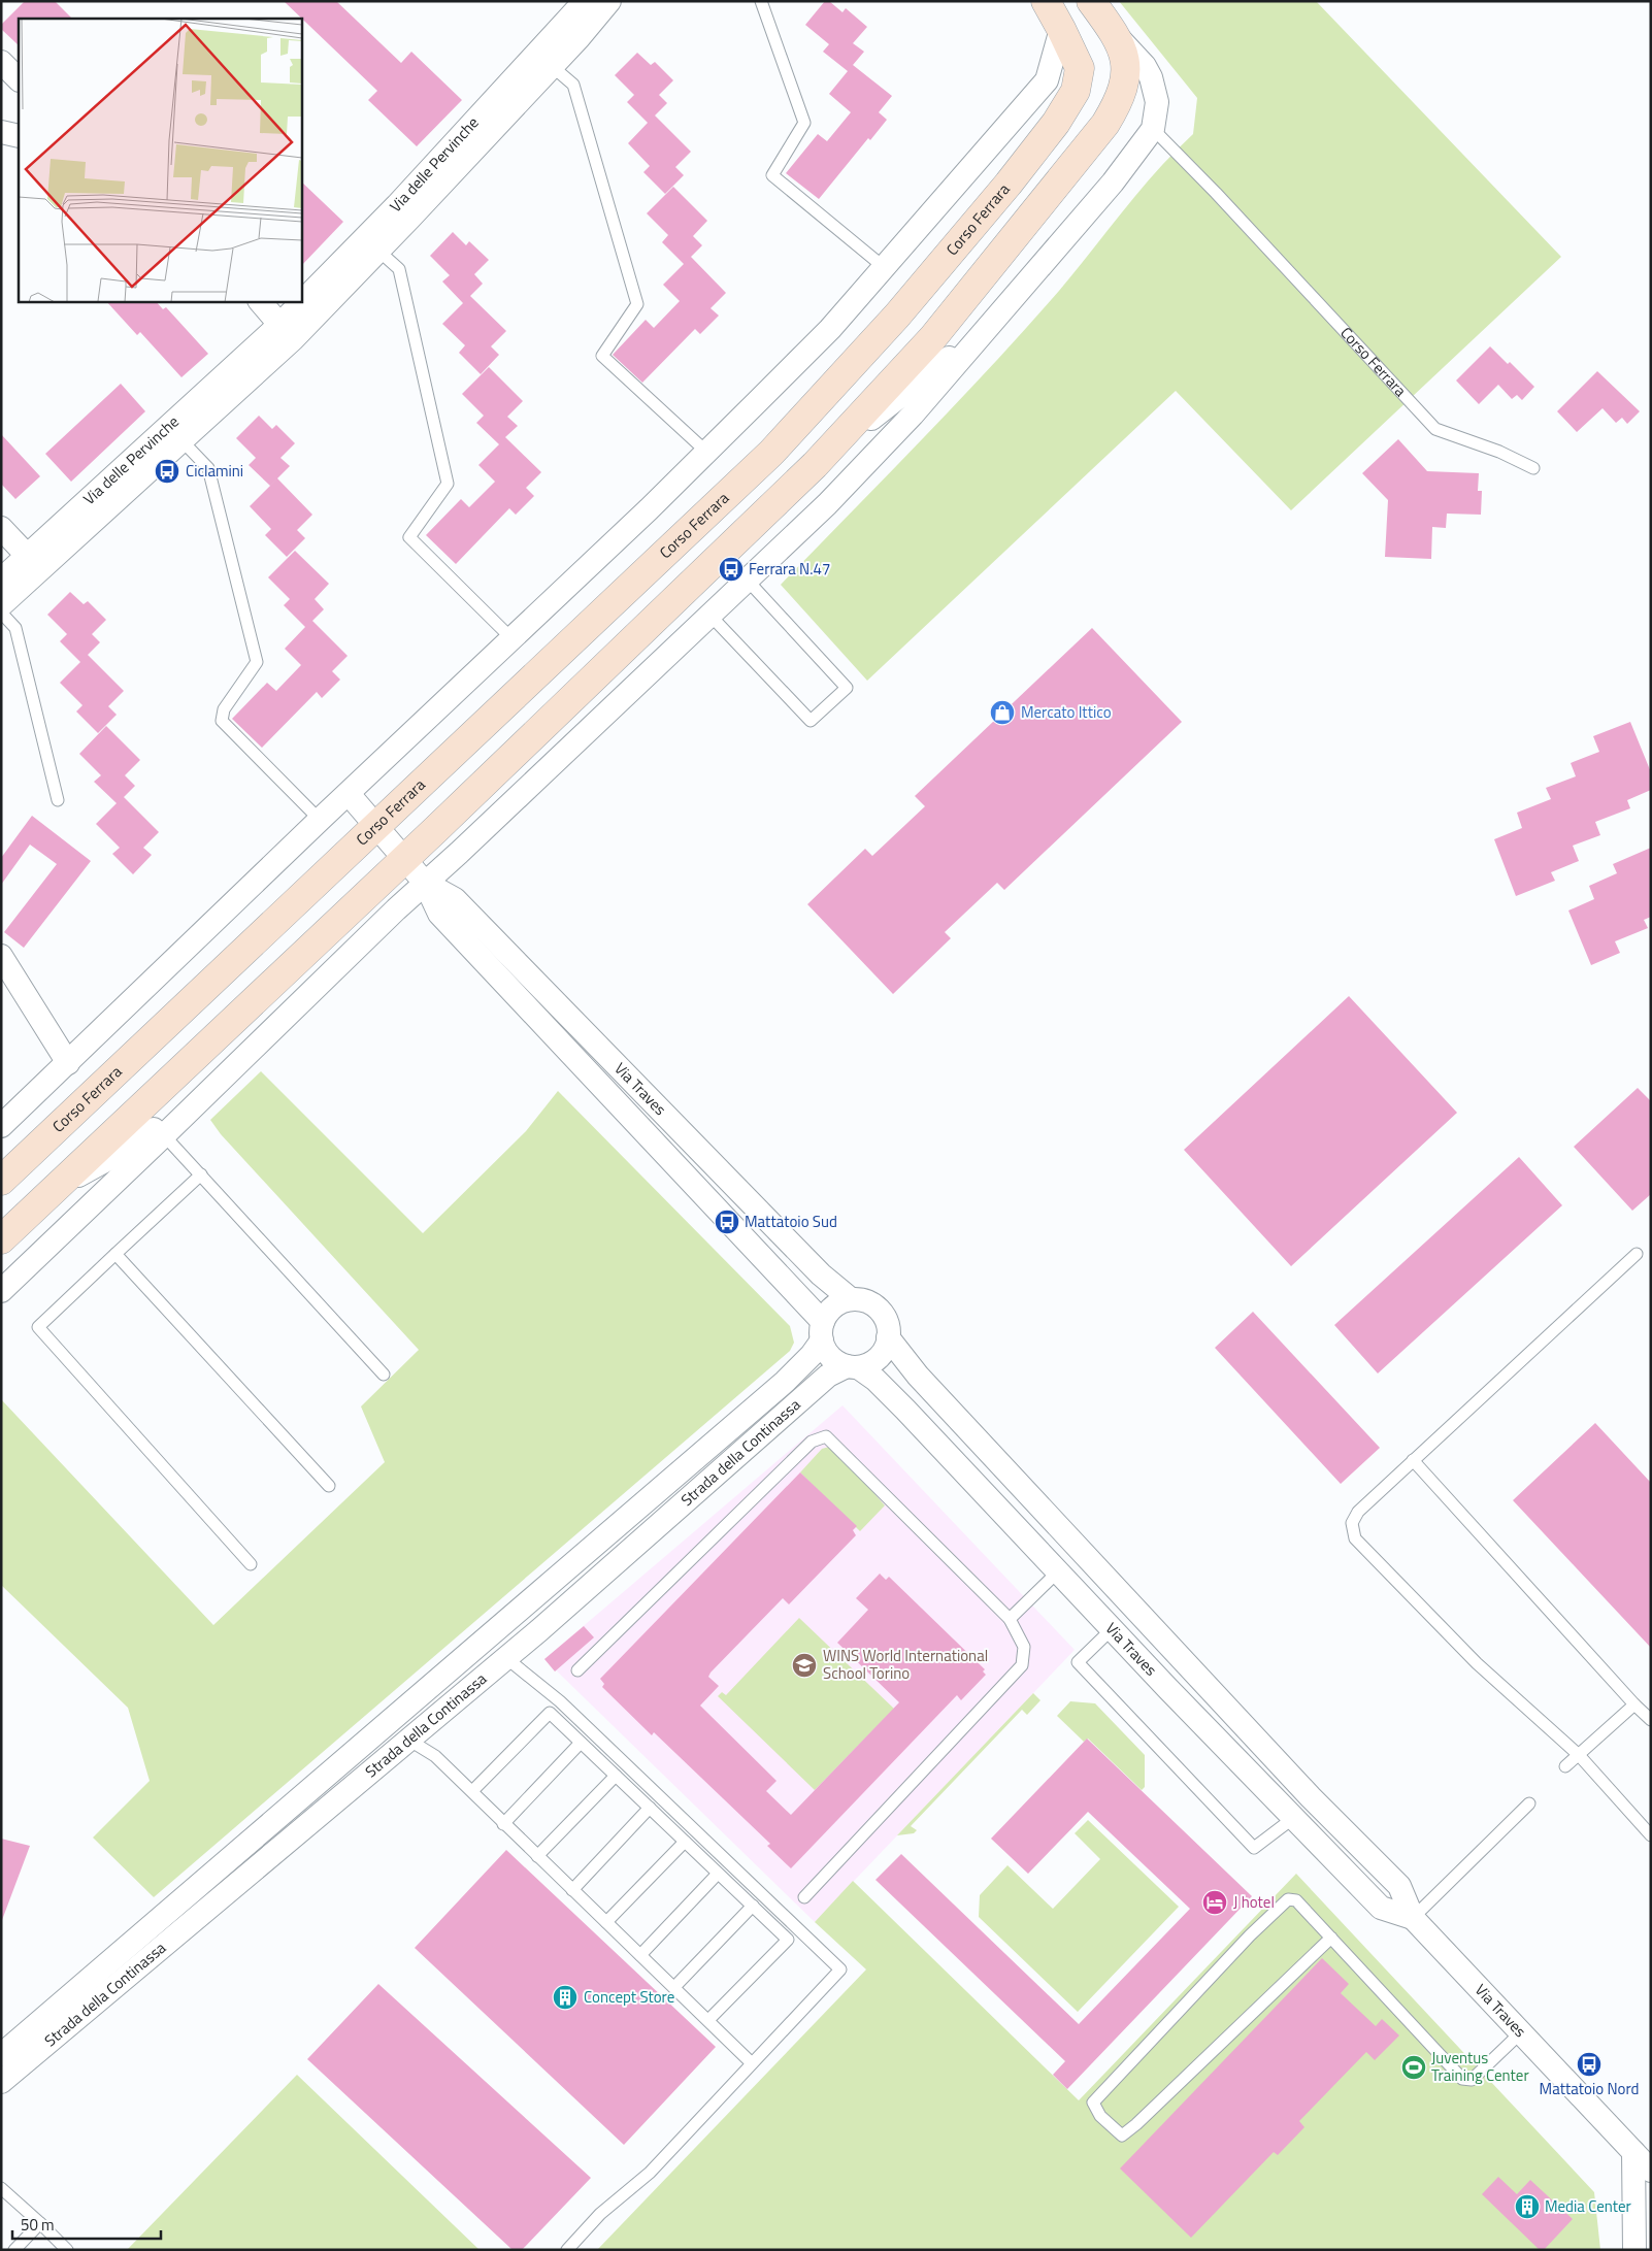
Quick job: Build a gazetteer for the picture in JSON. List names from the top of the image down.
{
  "streets": {
    "main road": ["Corso Ferrara"],
    "street": ["Via delle Pervinche", "Via Traves", "Strada della Continassa"]
  },
  "crossings": [
    ["Corso Ferrara", "Via Traves"],
    ["Via Traves", "Strada della Continassa"]
  ],
  "places": {
    "bus stop": [
      "Ciclamini",
      "Ferrara N.47",
      "Mattatoio Sud",
      "Mattatoio Nord"
    ],
    "shop": ["Mercato Ittico"],
    "school or university": ["WINS World International School Torino"],
    "hotel": ["J hotel"],
    "building": ["Concept Store", "Media Center"],
    "sports": ["Juventus Training Center"]
  },
  "scale_bar": "50 m"
}
